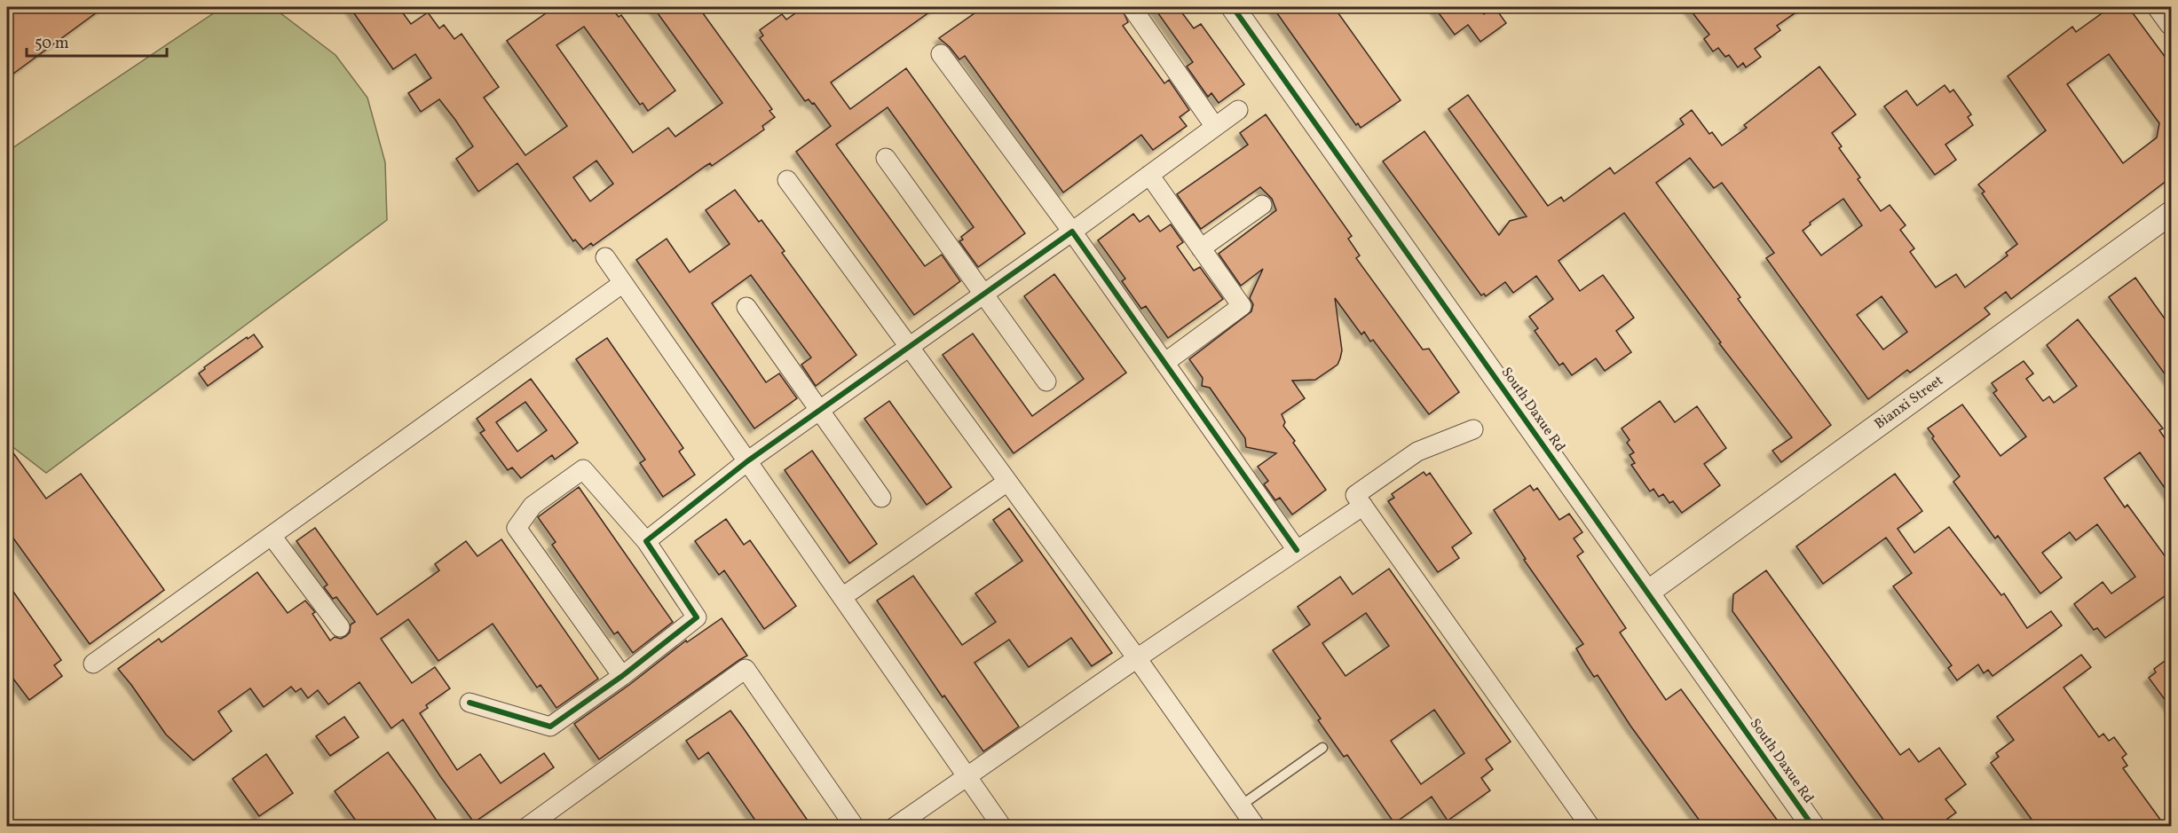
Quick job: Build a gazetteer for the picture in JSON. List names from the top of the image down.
{
  "streets": {
    "street": ["Bianxi Street", "South Daxue Rd"]
  },
  "crossings": [
    ["Bianxi Street", "South Daxue Rd"]
  ],
  "scale_bar": "50 m"
}
